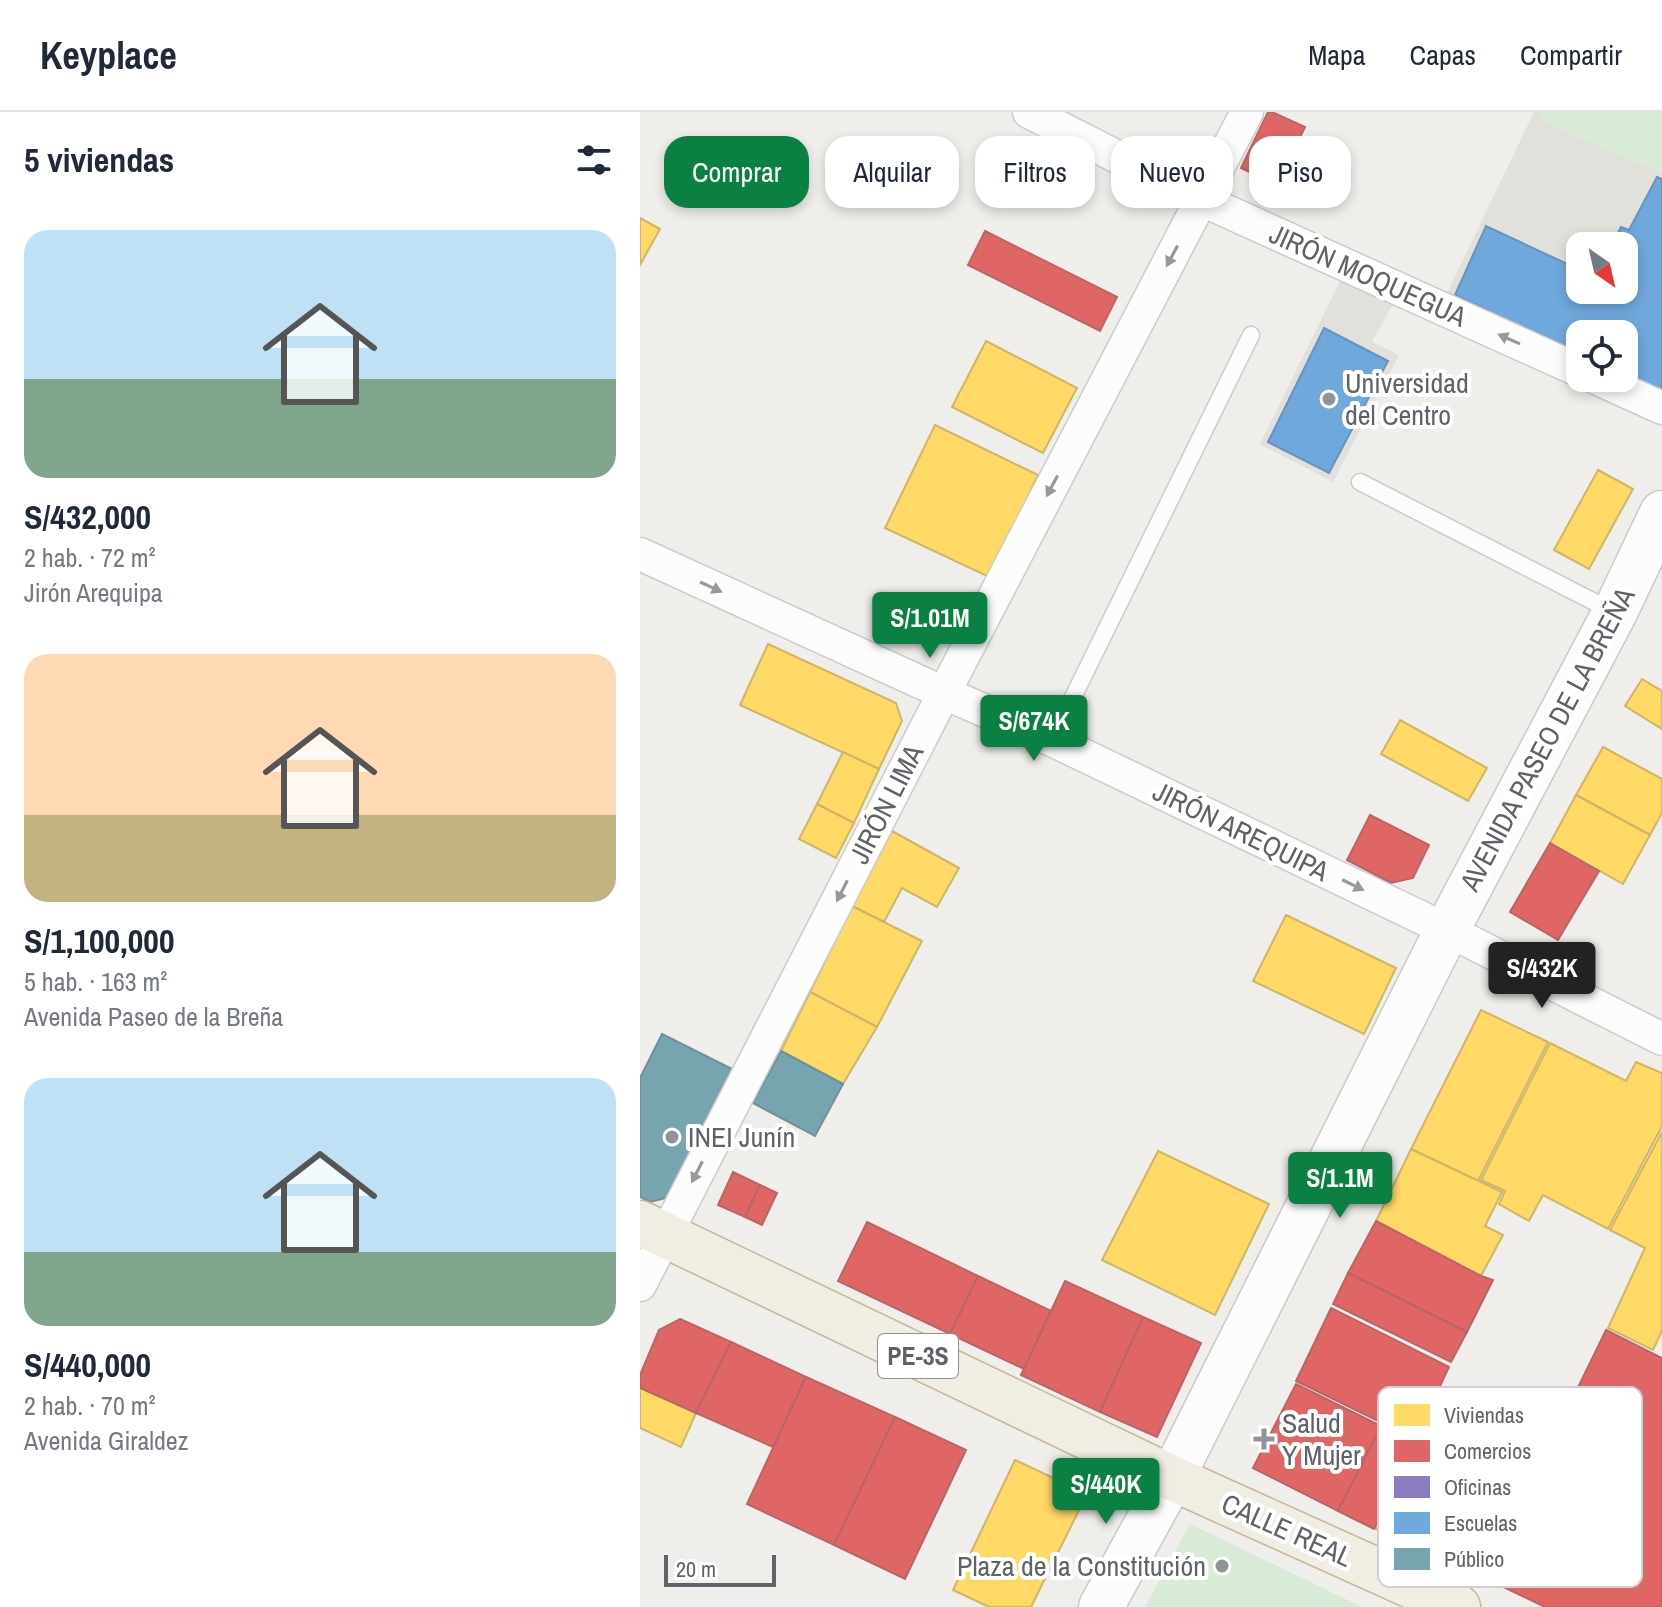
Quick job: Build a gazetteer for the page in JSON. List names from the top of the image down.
{
  "streets": {
    "highway": ["PE-3S", "CALLE REAL"],
    "street": [
      "JIRÓN MOQUEGUA",
      "AVENIDA PASEO DE LA BREÑA",
      "JIRÓN LIMA",
      "JIRÓN AREQUIPA"
    ]
  },
  "crossings": [
    ["AVENIDA PASEO DE LA BREÑA", "JIRÓN AREQUIPA"],
    ["AVENIDA PASEO DE LA BREÑA", "CALLE REAL"],
    ["JIRÓN LIMA", "JIRÓN AREQUIPA"],
    ["JIRÓN LIMA", "CALLE REAL"]
  ],
  "one_way": ["JIRÓN MOQUEGUA", "JIRÓN LIMA", "JIRÓN AREQUIPA"],
  "places": {
    "other": ["Universidad del Centro", "INEI Junín", "Plaza de la Constitución"],
    "health": ["Salud Y Mujer"]
  },
  "legend": [
    "Viviendas",
    "Comercios",
    "Oficinas",
    "Escuelas",
    "Público"
  ],
  "scale_bar": "20 m",
  "north": "bottom right",
  "page": {
    "header": "Keyplace",
    "nav": ["Mapa", "Capas", "Compartir"],
    "heading": "5 viviendas",
    "chip": [
      "Comprar",
      "Alquilar",
      "Filtros",
      "Nuevo",
      "Piso"
    ],
    "list": [
      {
        "name": "S/432,000",
        "note": "2 hab. · 72 m² · Jirón Arequipa"
      },
      {
        "name": "S/1,100,000",
        "note": "5 hab. · 163 m² · Avenida Paseo de la Breña"
      },
      {
        "name": "S/440,000",
        "note": "2 hab. · 70 m² · Avenida Giraldez"
      }
    ],
    "price": [
      "S/1.01M",
      "S/674K",
      "S/432K",
      "S/1.1M",
      "S/440K"
    ],
    "scale": "20 m"
  }
}
